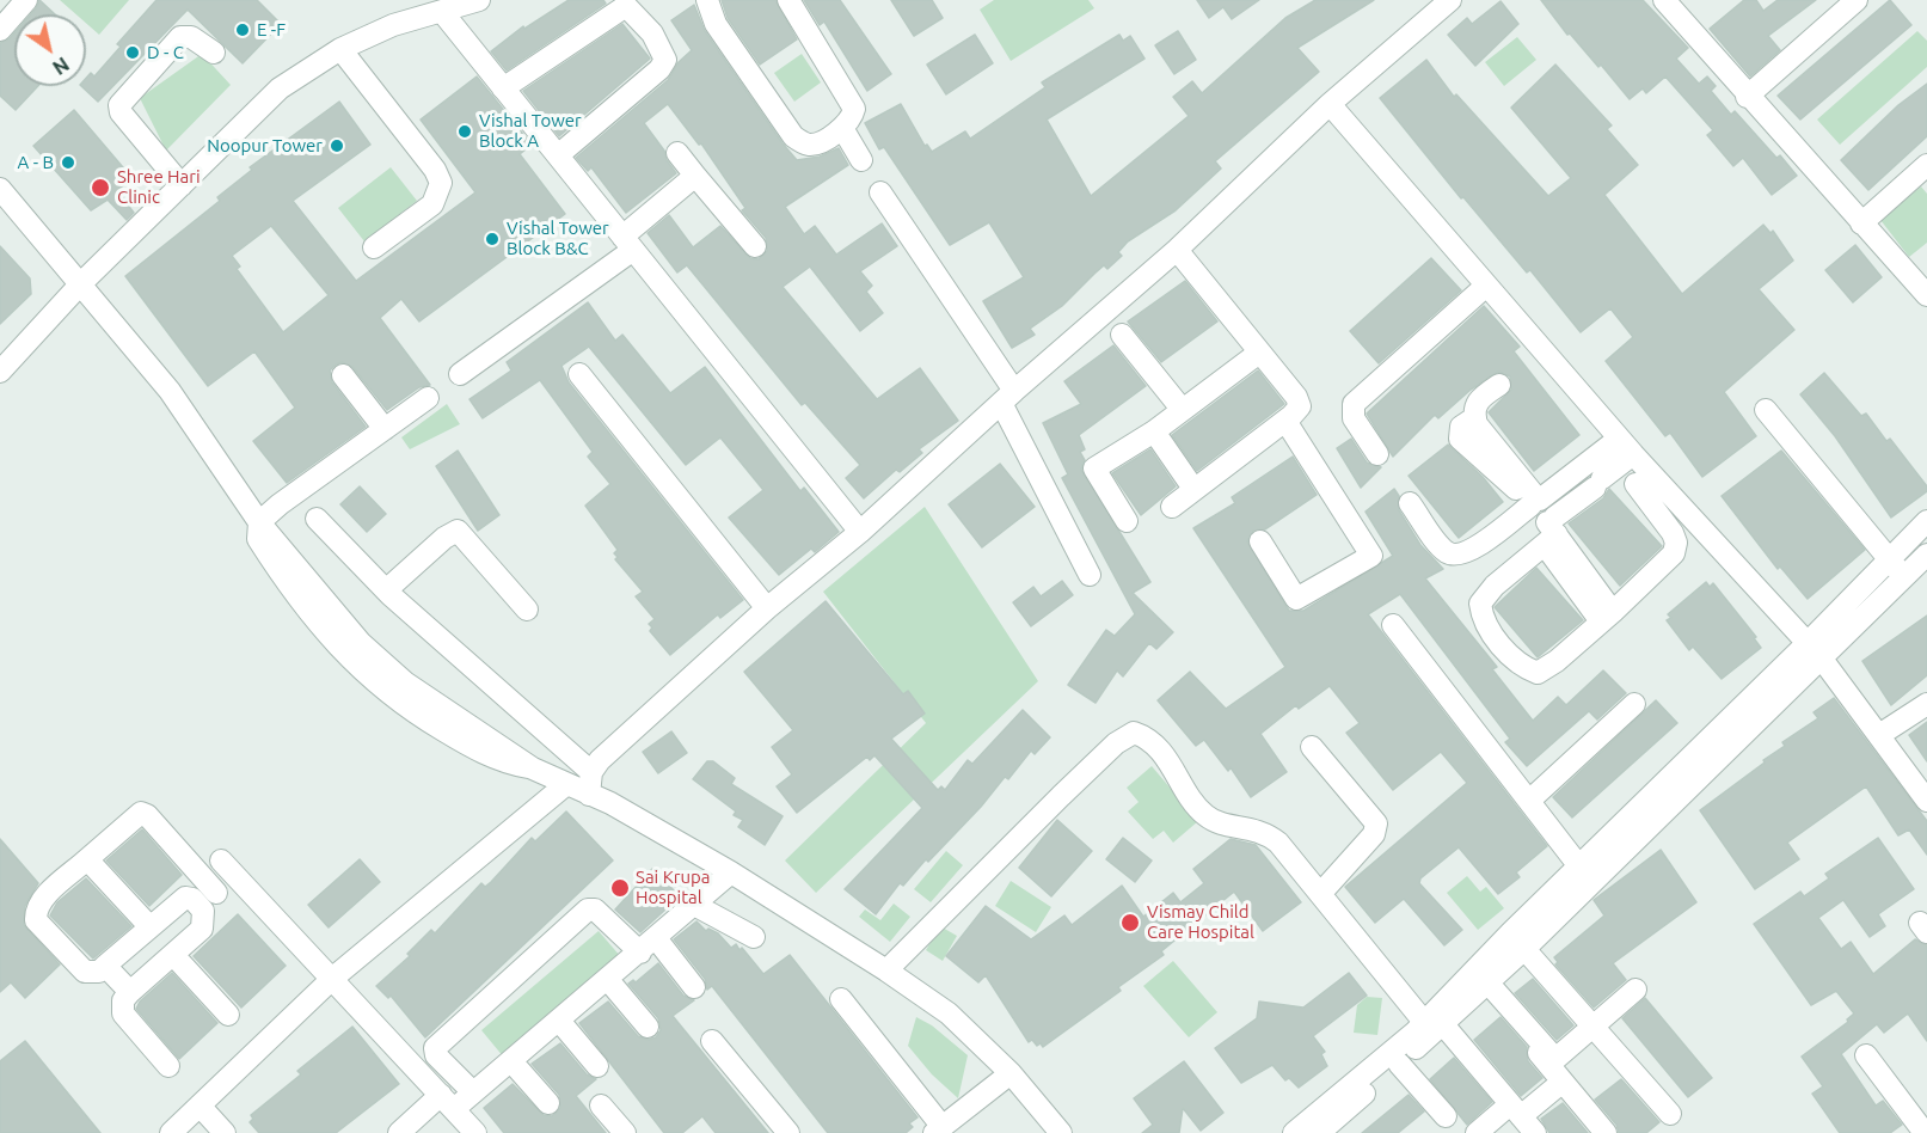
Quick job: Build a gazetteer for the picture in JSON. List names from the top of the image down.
{
  "places": [
    "E -F",
    "D - C",
    "Vishal Tower Block A",
    "Noopur Tower",
    "A - B",
    "Shree Hari Clinic",
    "Vishal Tower Block B&C",
    "Sai Krupa Hospital",
    "Vismay Child Care Hospital"
  ],
  "north": "bottom right"
}
